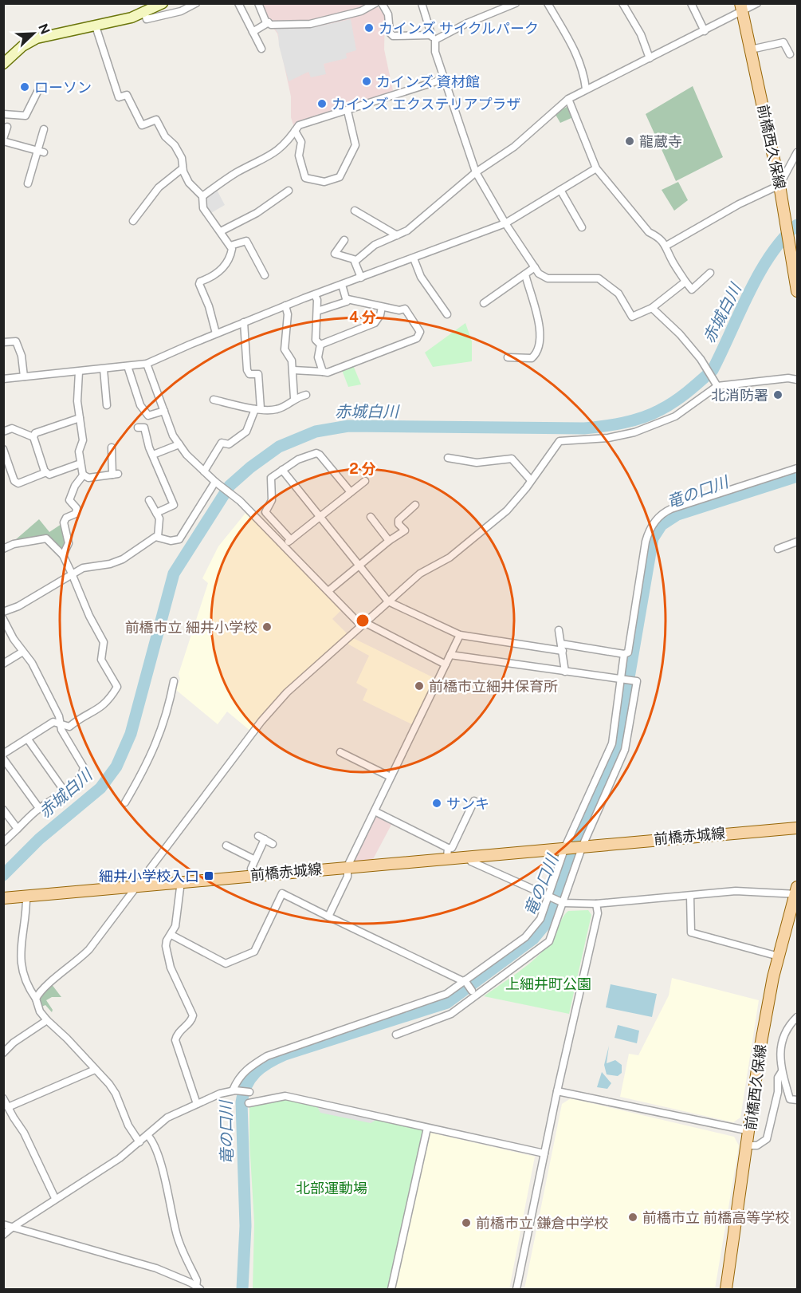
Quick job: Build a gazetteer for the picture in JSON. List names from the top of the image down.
{
  "streets": {
    "main road": ["前橋西久保線", "前橋赤城線"]
  },
  "water": ["赤城白川", "竜の口川"],
  "parks": ["上細井町公園", "北部運動場"],
  "places": {
    "other": [
      "カインズ サイクルパーク",
      "カインズ 資材館",
      "ローソン",
      "カインズ エクステリアプラザ",
      "龍蔵寺",
      "北消防署",
      "前橋市立 細井小学校",
      "前橋市立細井保育所",
      "サンキ",
      "前橋市立 前橋高等学校",
      "前橋市立 鎌倉中学校"
    ],
    "transit": ["細井小学校入口"]
  },
  "north": "top right",
  "rings": ["4 分", "2 分"]
}
